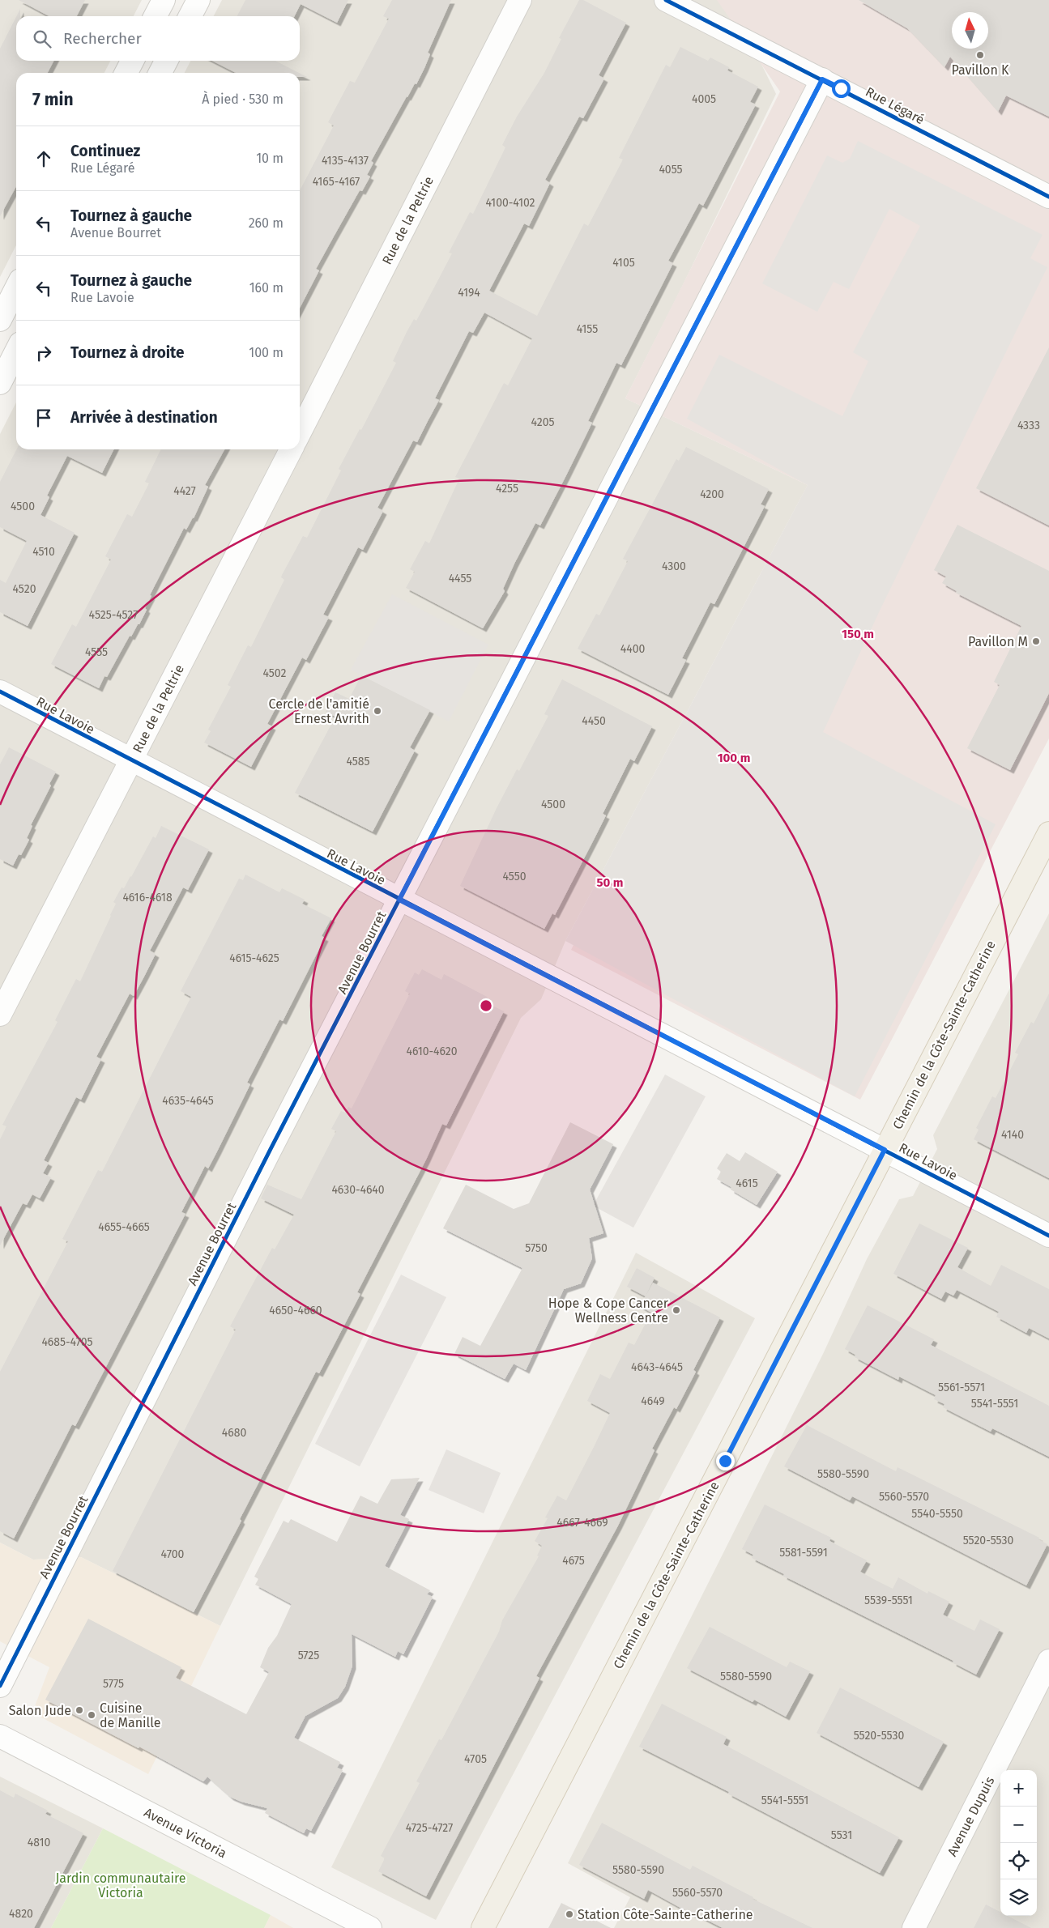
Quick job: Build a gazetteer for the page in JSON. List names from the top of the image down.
{
  "streets": {
    "main road": ["Chemin de la Côte-Sainte-Catherine"],
    "street": [
      "Rue Légaré",
      "Rue de la Peltrie",
      "Rue Lavoie",
      "Avenue Bourret",
      "Avenue Dupuis",
      "Avenue Victoria"
    ]
  },
  "crossings": [
    ["Rue Légaré", "Avenue Bourret"],
    ["Rue de la Peltrie", "Rue Lavoie"],
    ["Rue Lavoie", "Avenue Bourret"],
    ["Rue Lavoie", "Chemin de la Côte-Sainte-Catherine"]
  ],
  "parks": ["Jardin communautaire Victoria"],
  "places": [
    "Pavillon K",
    "Pavillon M",
    "Cercle de l'amitié Ernest Avrith",
    "Hope & Cope Cancer Wellness Centre",
    "Salon Jude",
    "Cuisine de Manille",
    "Station Côte-Sainte-Catherine"
  ],
  "house_numbers": [
    "4005",
    "4135-4137",
    "4055",
    "4165-4167",
    "4100-4102",
    "4105",
    "4194",
    "4155",
    "4205",
    "4333",
    "4255",
    "4427",
    "4200",
    "4500",
    "4510",
    "4300",
    "4455",
    "4520",
    "4525-4527",
    "4400",
    "4555",
    "4502",
    "4450",
    "4585",
    "4500",
    "4550",
    "4616-4618",
    "4615-4625",
    "4610-4620",
    "4635-4645",
    "4140",
    "4615",
    "4630-4640",
    "4655-4665",
    "5750",
    "4650-4660",
    "4685-4705",
    "4643-4645",
    "5561-5571",
    "4649",
    "5541-5551",
    "4680",
    "5580-5590",
    "5560-5570",
    "5540-5550",
    "4667-4669",
    "5520-5530",
    "5581-5591",
    "4700",
    "4675",
    "5539-5551",
    "5725",
    "5580-5590",
    "5775",
    "5520-5530",
    "4705",
    "5541-5551",
    "4725-4727",
    "5531",
    "4810",
    "5580-5590",
    "5560-5570",
    "4820"
  ],
  "north": "top",
  "page": {
    "search": "Rechercher",
    "heading": ["7 min", "À pied · 530 m"],
    "list": [
      ["Continuez", "Rue Légaré", "10 m"],
      ["Tournez à gauche", "Avenue Bourret", "260 m"],
      ["Tournez à gauche", "Rue Lavoie", "160 m"],
      ["Tournez à droite", "100 m"],
      "Arrivée à destination"
    ],
    "map_buttons": ["+", "−"]
  },
  "rings": ["150 m", "100 m", "50 m"]
}
